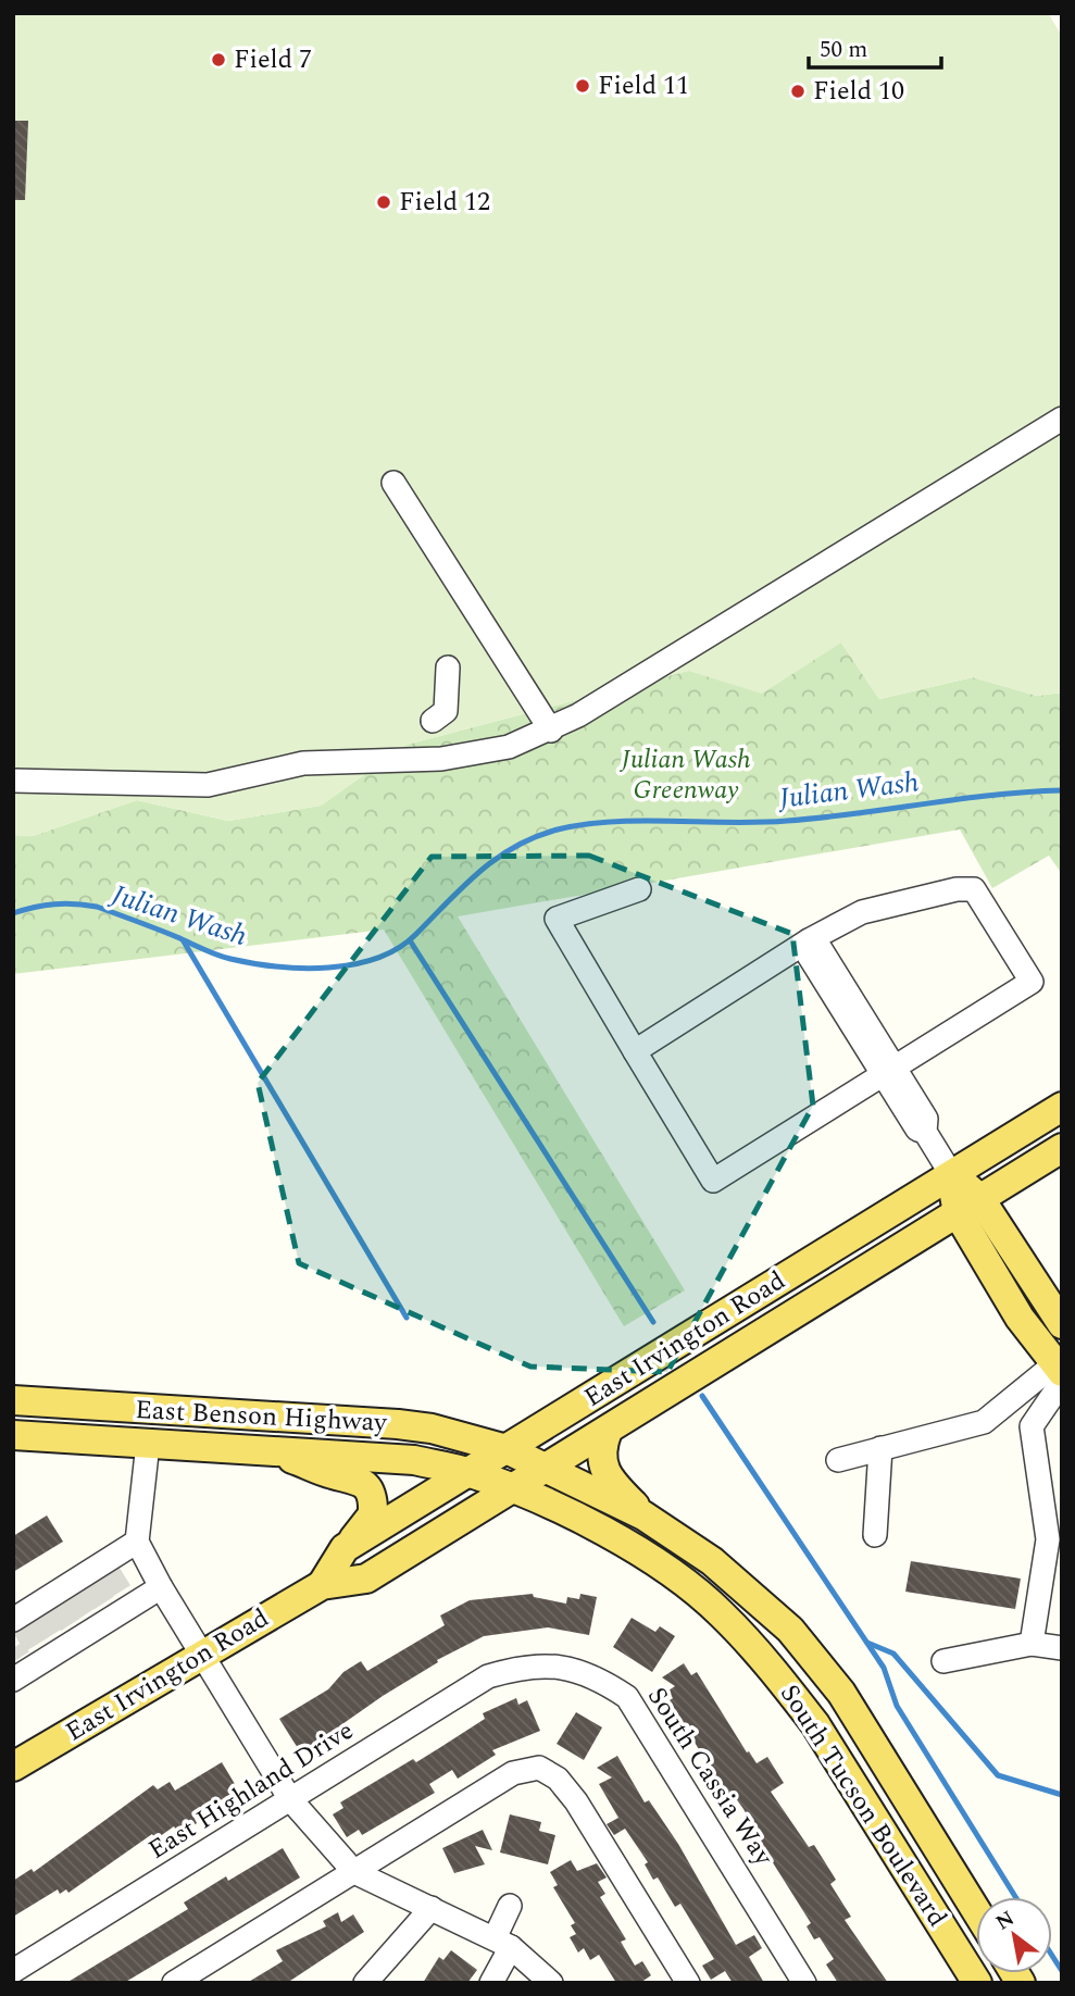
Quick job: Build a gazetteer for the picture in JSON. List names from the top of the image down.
{
  "streets": {
    "main road": ["East Irvington Road", "East Benson Highway", "South Tucson Boulevard"],
    "street": ["South Cassia Way", "East Highland Drive"]
  },
  "crossings": [
    ["East Irvington Road", "East Benson Highway"],
    ["East Irvington Road", "South Tucson Boulevard"],
    ["East Benson Highway", "South Tucson Boulevard"],
    ["South Cassia Way", "East Highland Drive"]
  ],
  "water": ["Julian Wash"],
  "parks": ["Julian Wash Greenway"],
  "places": [
    "Field 7",
    "Field 11",
    "Field 10",
    "Field 12"
  ],
  "scale_bar": "50 m",
  "north": "top left"
}
